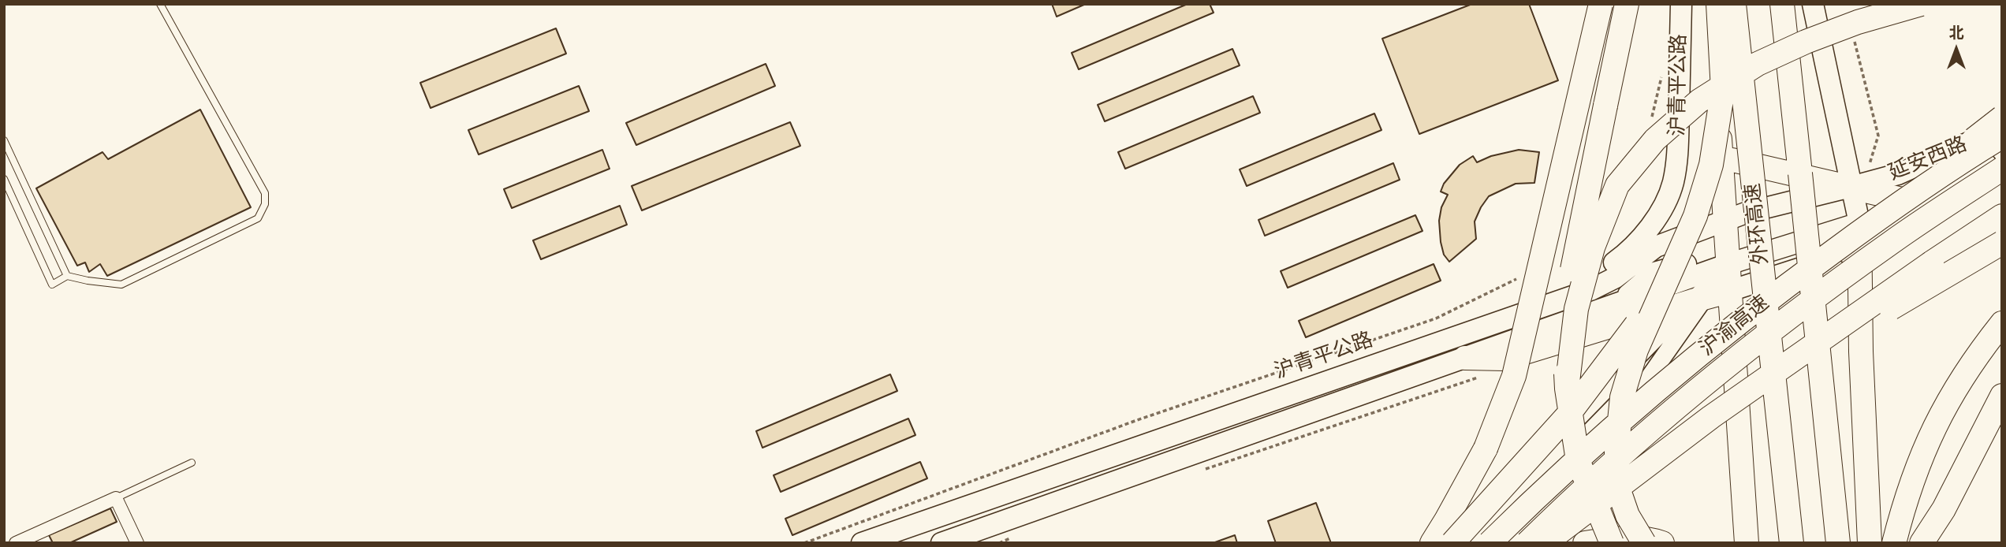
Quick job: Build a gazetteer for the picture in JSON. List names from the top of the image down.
{
  "streets": {
    "highway": ["外环高速", "沪渝高速"],
    "main road": ["沪青平公路", "延安西路"]
  },
  "crossings": [
    ["沪青平公路", "延安西路"],
    ["延安西路", "沪渝高速"]
  ],
  "north": "top"
}
